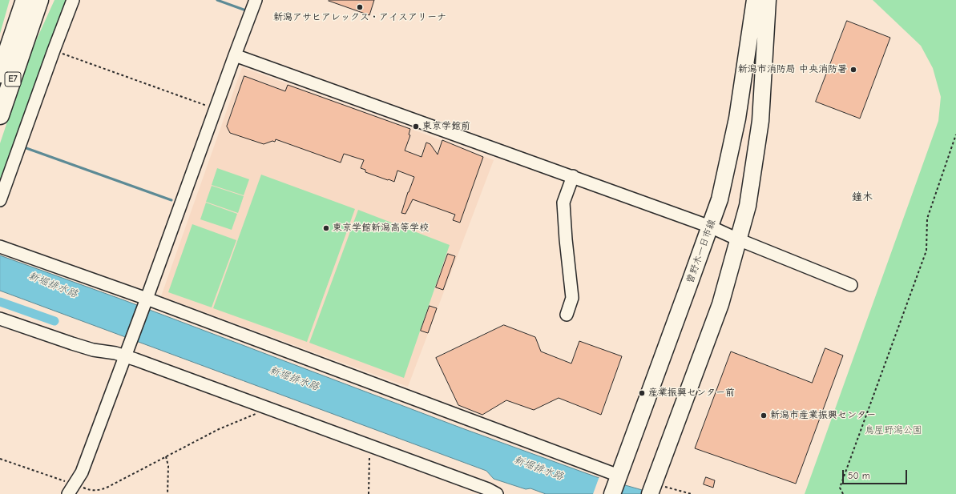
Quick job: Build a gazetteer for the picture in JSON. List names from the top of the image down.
{
  "streets": {
    "highway": ["E7"],
    "main road": ["曽野木一日市線"]
  },
  "districts": ["鐘木"],
  "water": ["新堀排水路"],
  "parks": ["鳥屋野潟公園"],
  "places": [
    "新潟アサヒアレックス・アイスアリーナ",
    "新潟市消防局 中央消防署",
    "東京学館前",
    "東京学館新潟高等学校",
    "産業振興センター前",
    "新潟市産業振興センター"
  ],
  "scale_bar": "50 m"
}
